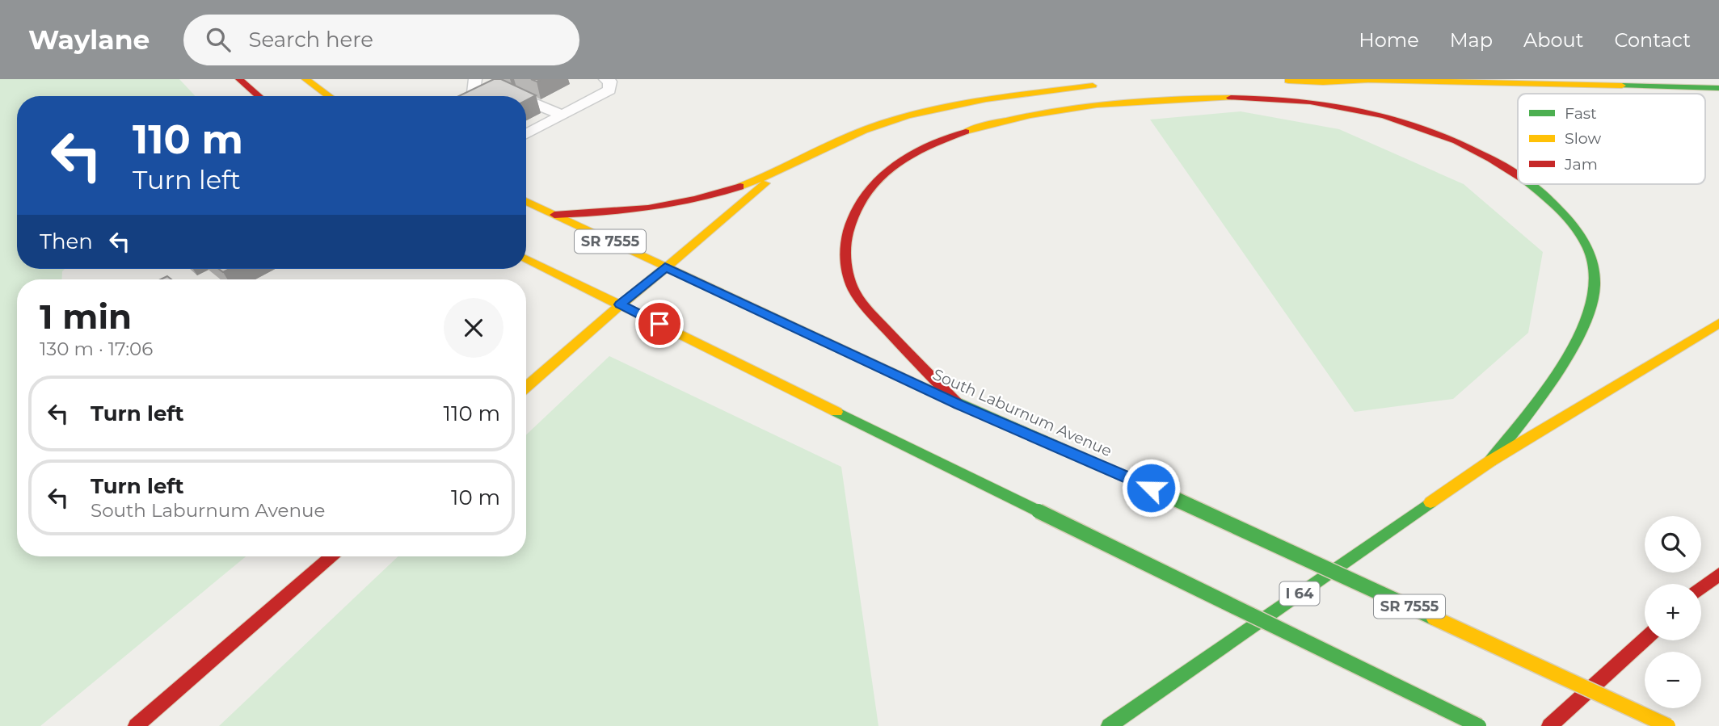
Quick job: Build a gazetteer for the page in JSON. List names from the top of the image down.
{
  "streets": {
    "main road": ["SR 7555", "South Laburnum Avenue", "I 64"]
  },
  "legend": ["Fast", "Slow", "Jam"],
  "page": {
    "header": "Waylane",
    "search": "Search here",
    "nav": [
      "Home",
      "Map",
      "About",
      "Contact"
    ],
    "turn": ["110 m", "Turn left"],
    "then": "Then",
    "heading": ["1 min", "130 m · 17:06"],
    "list": [
      {
        "name": "Turn left",
        "value": "110 m"
      },
      {
        "name": "Turn left",
        "note": "South Laburnum Avenue",
        "value": "10 m"
      }
    ],
    "map_buttons": ["+", "−"]
  }
}
